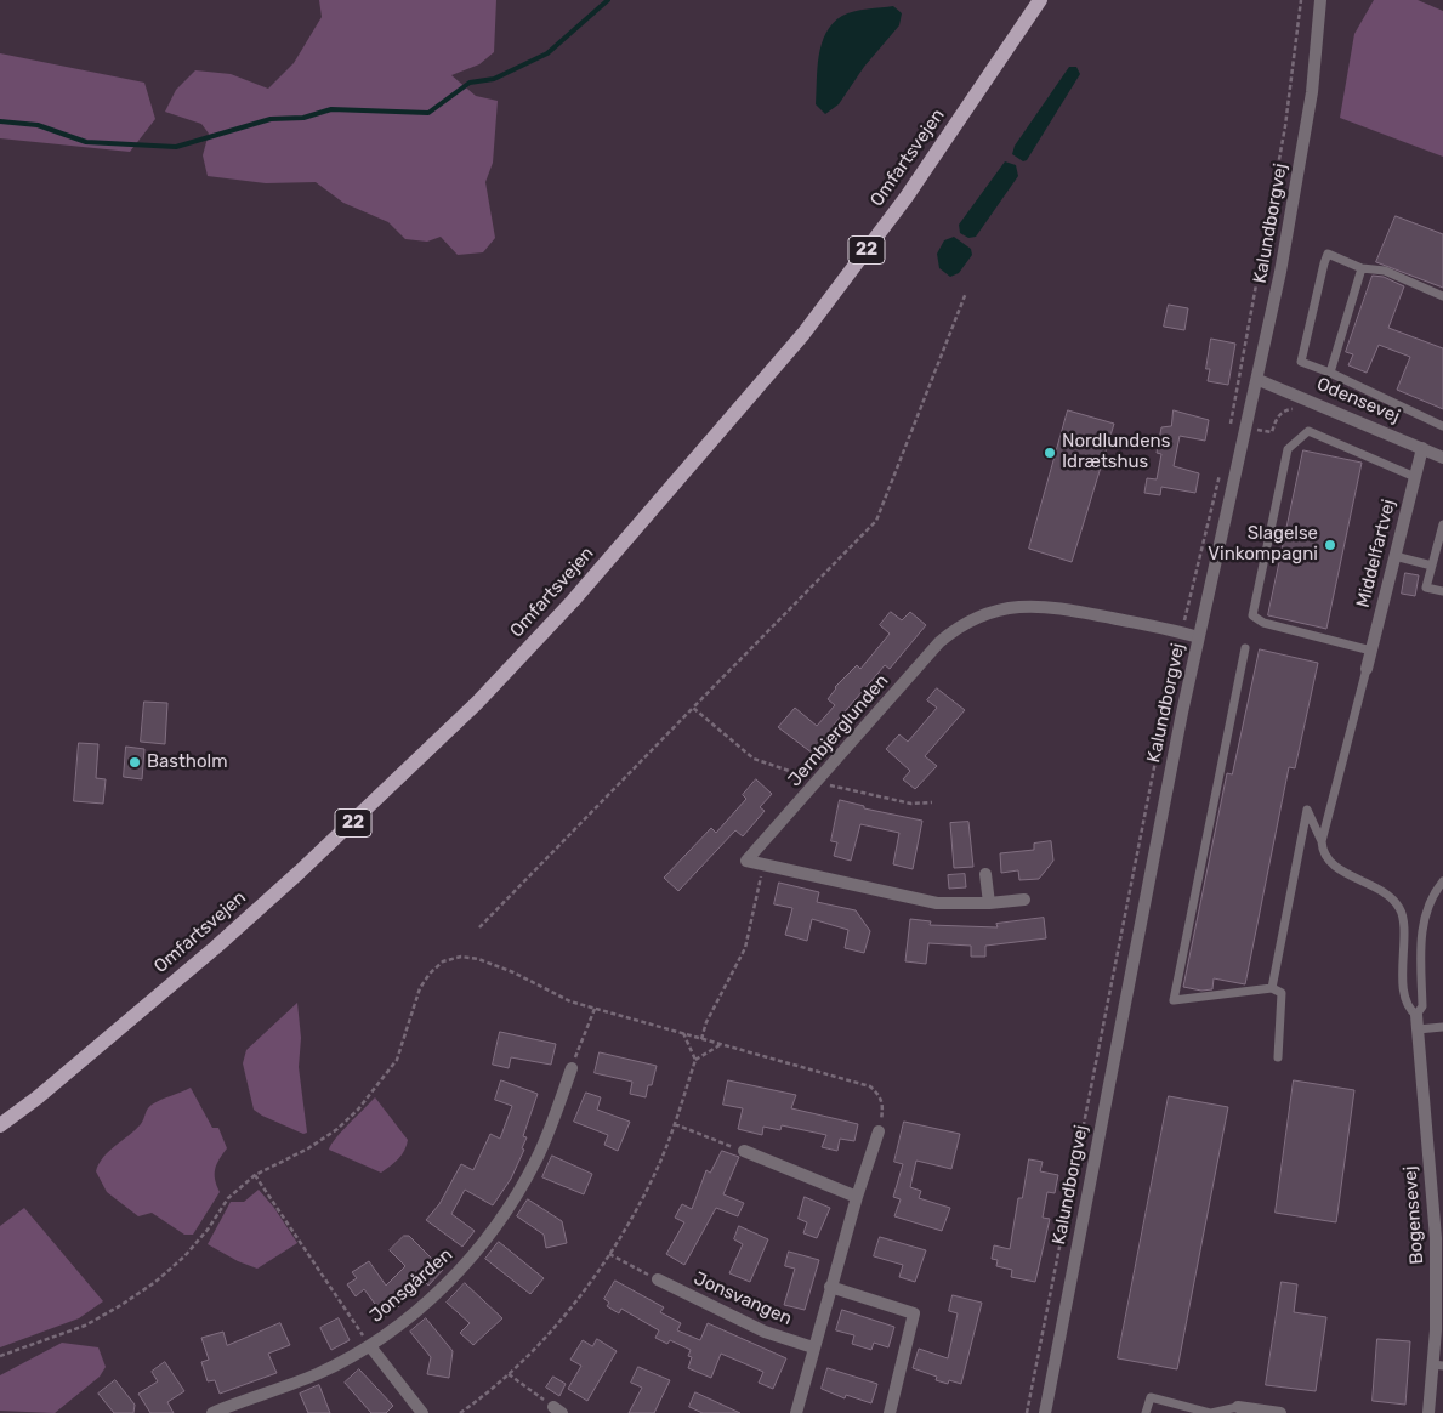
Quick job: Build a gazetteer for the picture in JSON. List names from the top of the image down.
{
  "streets": {
    "main road": ["Omfartsvejen", "22"],
    "street": [
      "Kalundborgvej",
      "Odensevej",
      "Middelfartvej",
      "Jernbjerglunden",
      "Bogensevej",
      "Jonsgården",
      "Jonsvangen"
    ]
  },
  "crossings": [
    ["Kalundborgvej", "Odensevej"],
    ["Kalundborgvej", "Jernbjerglunden"],
    ["Odensevej", "Middelfartvej"]
  ],
  "places": ["Nordlundens Idrætshus", "Slagelse Vinkompagni", "Bastholm"]
}
